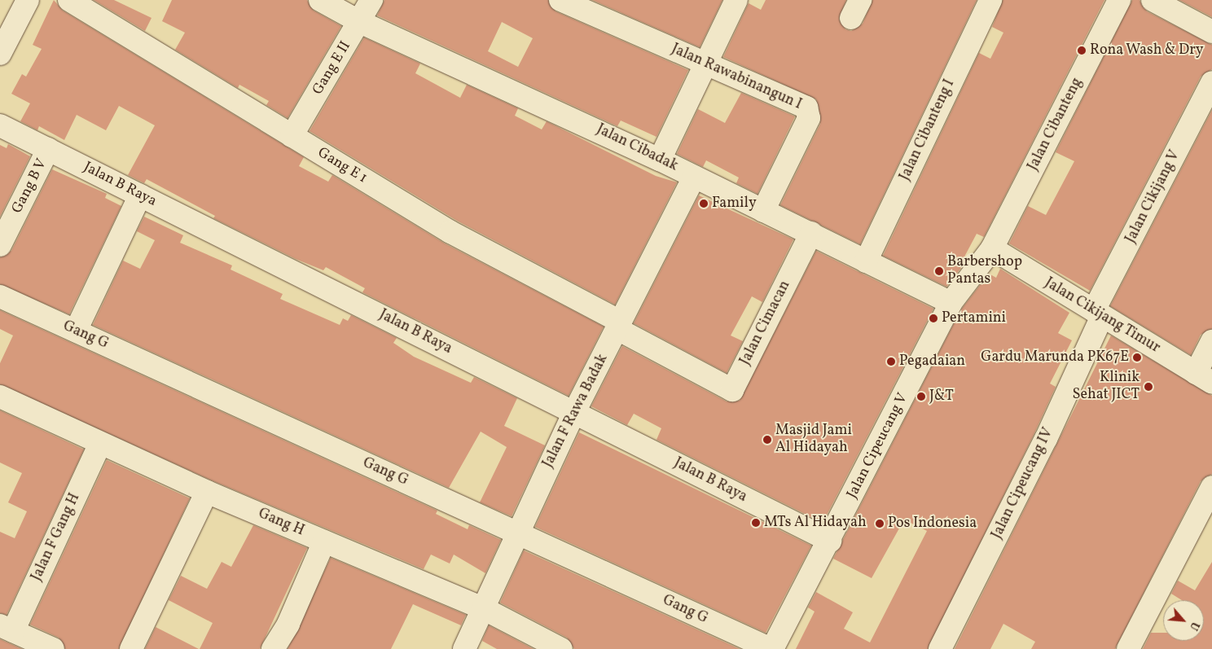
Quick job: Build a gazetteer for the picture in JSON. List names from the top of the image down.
{
  "streets": {
    "street": [
      "Gang E II",
      "Jalan Rawabinangun I",
      "Jalan Cibanteng",
      "Jalan Cibanteng I",
      "Jalan Cibadak",
      "Gang E 1",
      "Jalan B Raya",
      "Gang B V",
      "Jalan Cikijang V",
      "Jalan Cikijang Timur",
      "Jalan Cimacan",
      "Gang G",
      "Jalan F Rawa Badak",
      "Jalan Cipeucang V",
      "Jalan Cipeucang IV",
      "Gang H",
      "Jalan F Gang H"
    ]
  },
  "crossings": [
    ["Gang E II", "Jalan Cibadak"],
    ["Gang E II", "Gang E 1"],
    ["Jalan Rawabinangun I", "Jalan Cibadak"],
    ["Jalan Cibanteng", "Jalan Cikijang Timur"],
    ["Jalan Cibanteng", "Jalan Cipeucang V"],
    ["Jalan Cibanteng I", "Jalan Cibadak"],
    ["Jalan Cibadak", "Jalan Cimacan"],
    ["Jalan Cibadak", "Jalan F Rawa Badak"],
    ["Jalan Cibadak", "Jalan Cipeucang V"],
    ["Gang E 1", "Jalan Cimacan"],
    ["Gang E 1", "Jalan F Rawa Badak"],
    ["Jalan B Raya", "Gang B V"],
    ["Jalan B Raya", "Jalan F Rawa Badak"],
    ["Jalan B Raya", "Jalan Cipeucang V"],
    ["Jalan Cikijang V", "Jalan Cikijang Timur"],
    ["Jalan Cikijang V", "Jalan Cipeucang IV"],
    ["Jalan Cikijang Timur", "Jalan Cipeucang V"],
    ["Jalan Cikijang Timur", "Jalan Cipeucang IV"],
    ["Gang G", "Jalan F Rawa Badak"],
    ["Gang G", "Jalan Cipeucang V"],
    ["Jalan F Rawa Badak", "Gang H"],
    ["Gang H", "Jalan F Gang H"]
  ],
  "places": [
    "Rona Wash & Dry",
    "Family",
    "Barbershop Pantas",
    "Pertamini",
    "Gardu Marunda PK67E",
    "Pegadaian",
    "Klinik Sehat JICT",
    "J&T",
    "Masjid Jami Al Hidayah",
    "MTs Al Hidayah",
    "Pos Indonesia"
  ],
  "north": "bottom right"
}
